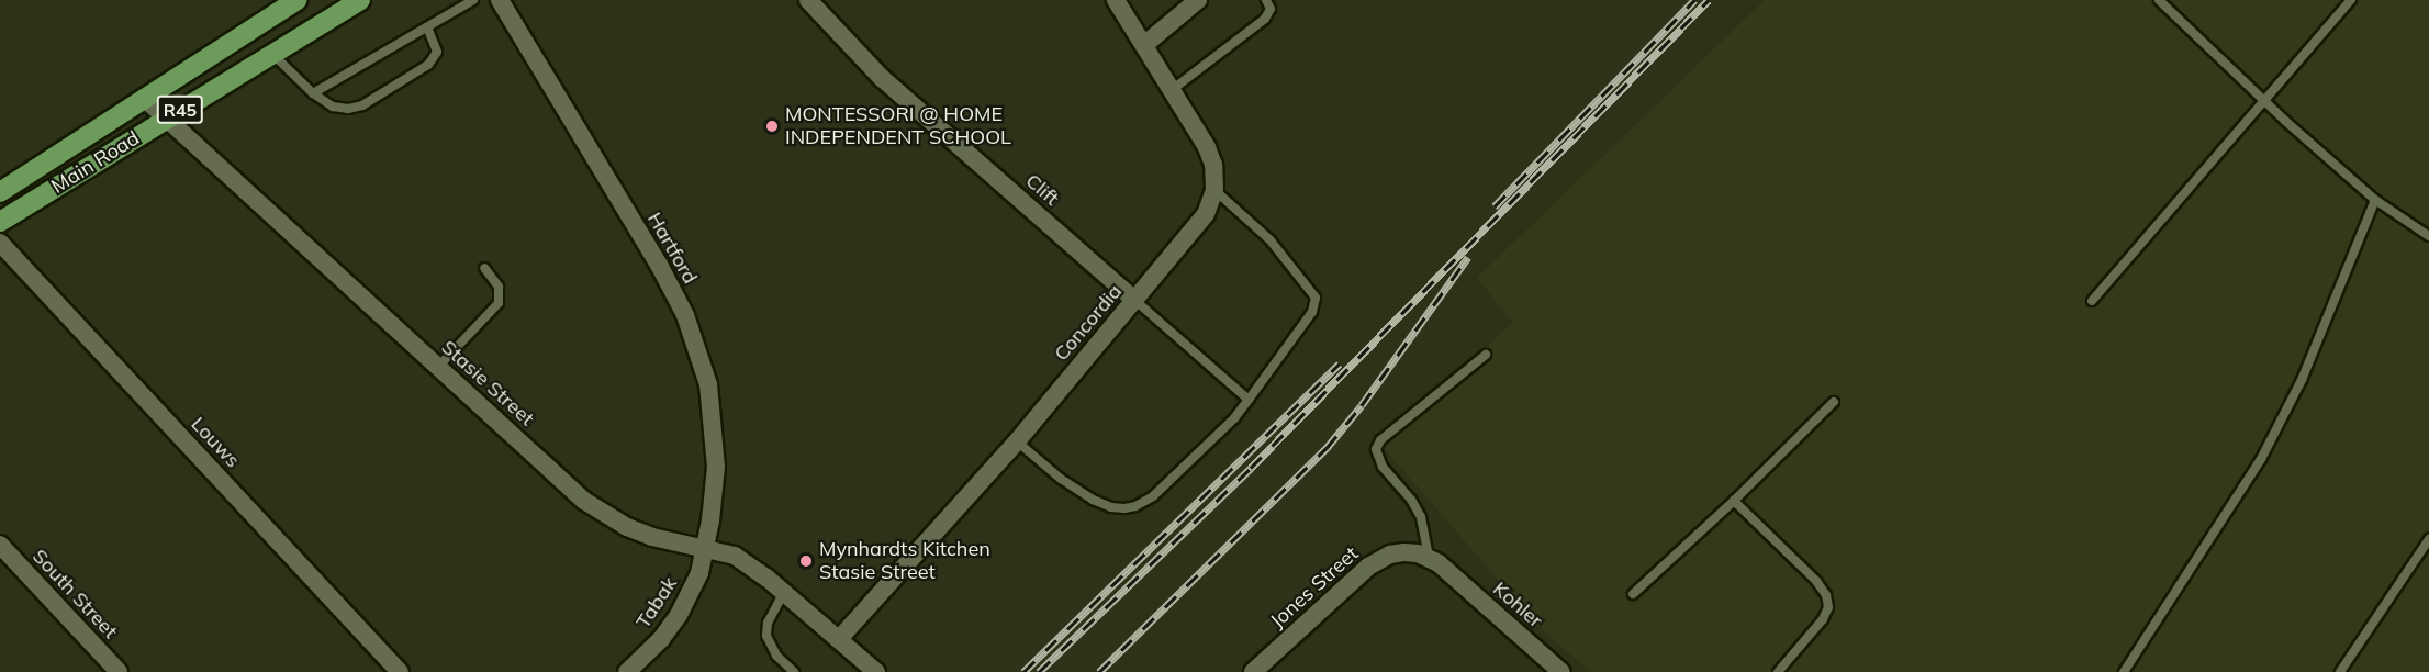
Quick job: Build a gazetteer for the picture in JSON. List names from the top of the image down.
{
  "streets": {
    "main road": ["R45", "Main Road"],
    "street": [
      "Clift",
      "Hartford",
      "Concordia",
      "Stasie Street",
      "Louws",
      "Jones Street",
      "South Street",
      "Tabak",
      "Kohler"
    ]
  },
  "crossings": [
    ["Main Road", "Stasie Street"],
    ["Clift", "Concordia"],
    ["Hartford", "Stasie Street"],
    ["Hartford", "Tabak"],
    ["Concordia", "Stasie Street"],
    ["Stasie Street", "Tabak"],
    ["Jones Street", "Kohler"]
  ],
  "places": ["MONTESSORI @ HOME INDEPENDENT SCHOOL", "Mynhardts Kitchen Stasie Street"]
}
